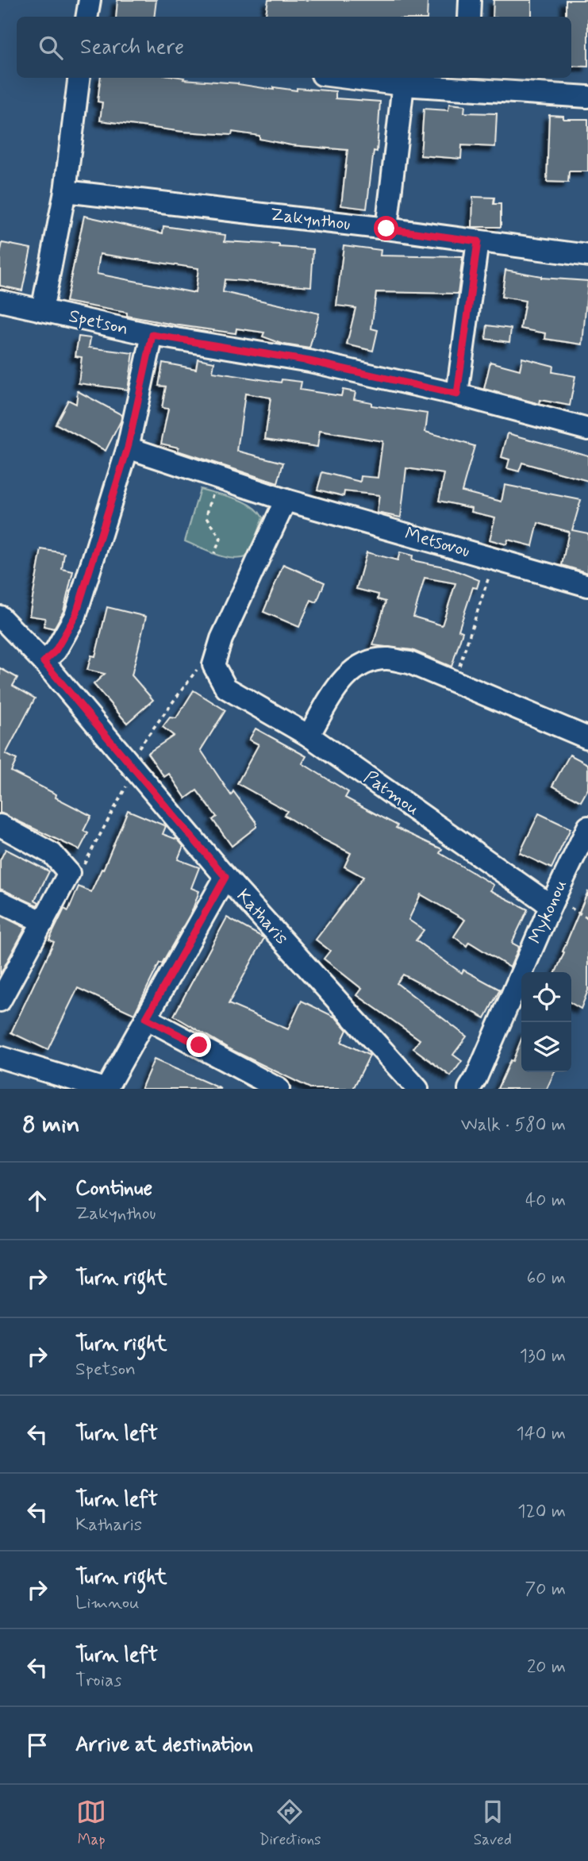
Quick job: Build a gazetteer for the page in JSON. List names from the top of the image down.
{
  "streets": {
    "street": [
      "Zakynthou",
      "Spetson",
      "Metsovou",
      "Patmou",
      "Mykonou",
      "Katharis"
    ]
  },
  "crossings": [
    ["Patmou", "Mykonou"]
  ],
  "page": {
    "search": "Search here",
    "heading": ["8 min", "Walk · 580 m"],
    "list": [
      ["Continue", "Zakynthou", "40 m"],
      ["Turn right", "60 m"],
      ["Turn right", "Spetson", "130 m"],
      ["Turn left", "140 m"],
      ["Turn left", "Katharis", "120 m"],
      ["Turn right", "Limnou", "70 m"],
      ["Turn left", "Troias", "20 m"],
      "Arrive at destination"
    ],
    "nav": ["Map", "Directions", "Saved"]
  }
}
